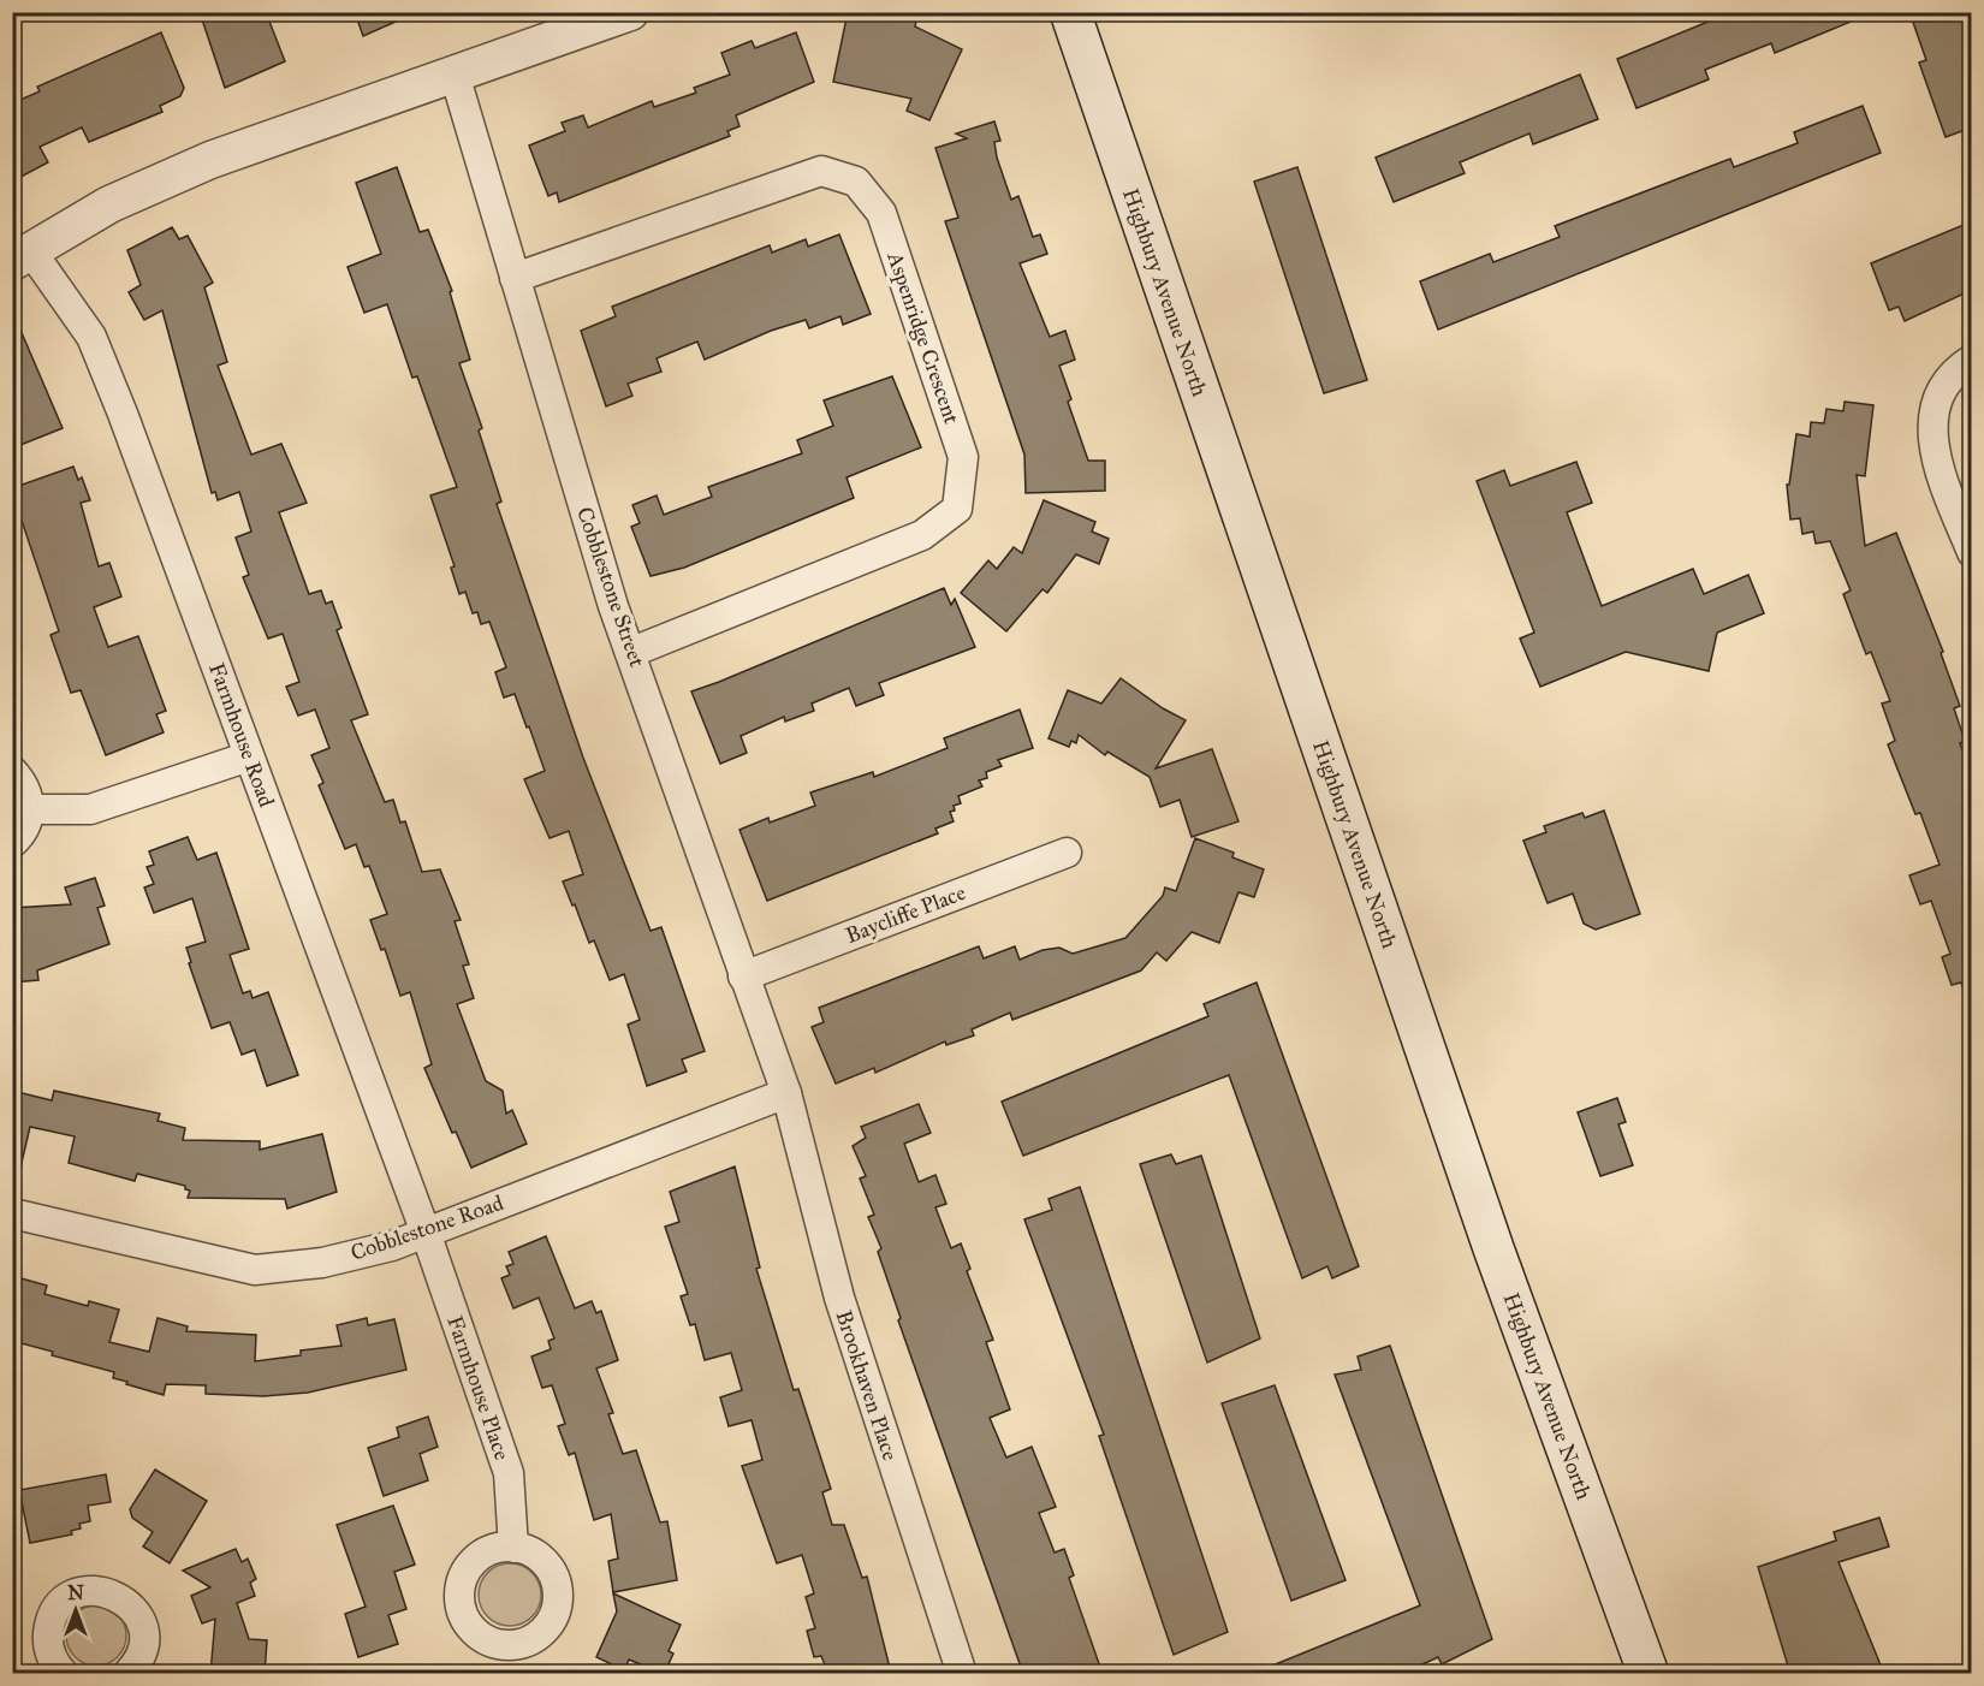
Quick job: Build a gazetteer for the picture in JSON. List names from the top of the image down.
{
  "streets": {
    "main road": ["Highbury Avenue North"],
    "street": [
      "Aspenridge Crescent",
      "Cobblestone Street",
      "Farmhouse Road",
      "Baycliffe Place",
      "Cobblestone Road",
      "Brookhaven Place",
      "Farmhouse Place"
    ]
  },
  "crossings": [
    ["Aspenridge Crescent", "Cobblestone Street"],
    ["Cobblestone Street", "Baycliffe Place"],
    ["Cobblestone Street", "Cobblestone Road"],
    ["Cobblestone Street", "Brookhaven Place"],
    ["Farmhouse Road", "Cobblestone Road"],
    ["Farmhouse Road", "Farmhouse Place"],
    ["Cobblestone Road", "Brookhaven Place"],
    ["Cobblestone Road", "Farmhouse Place"]
  ],
  "north": "top"
}
